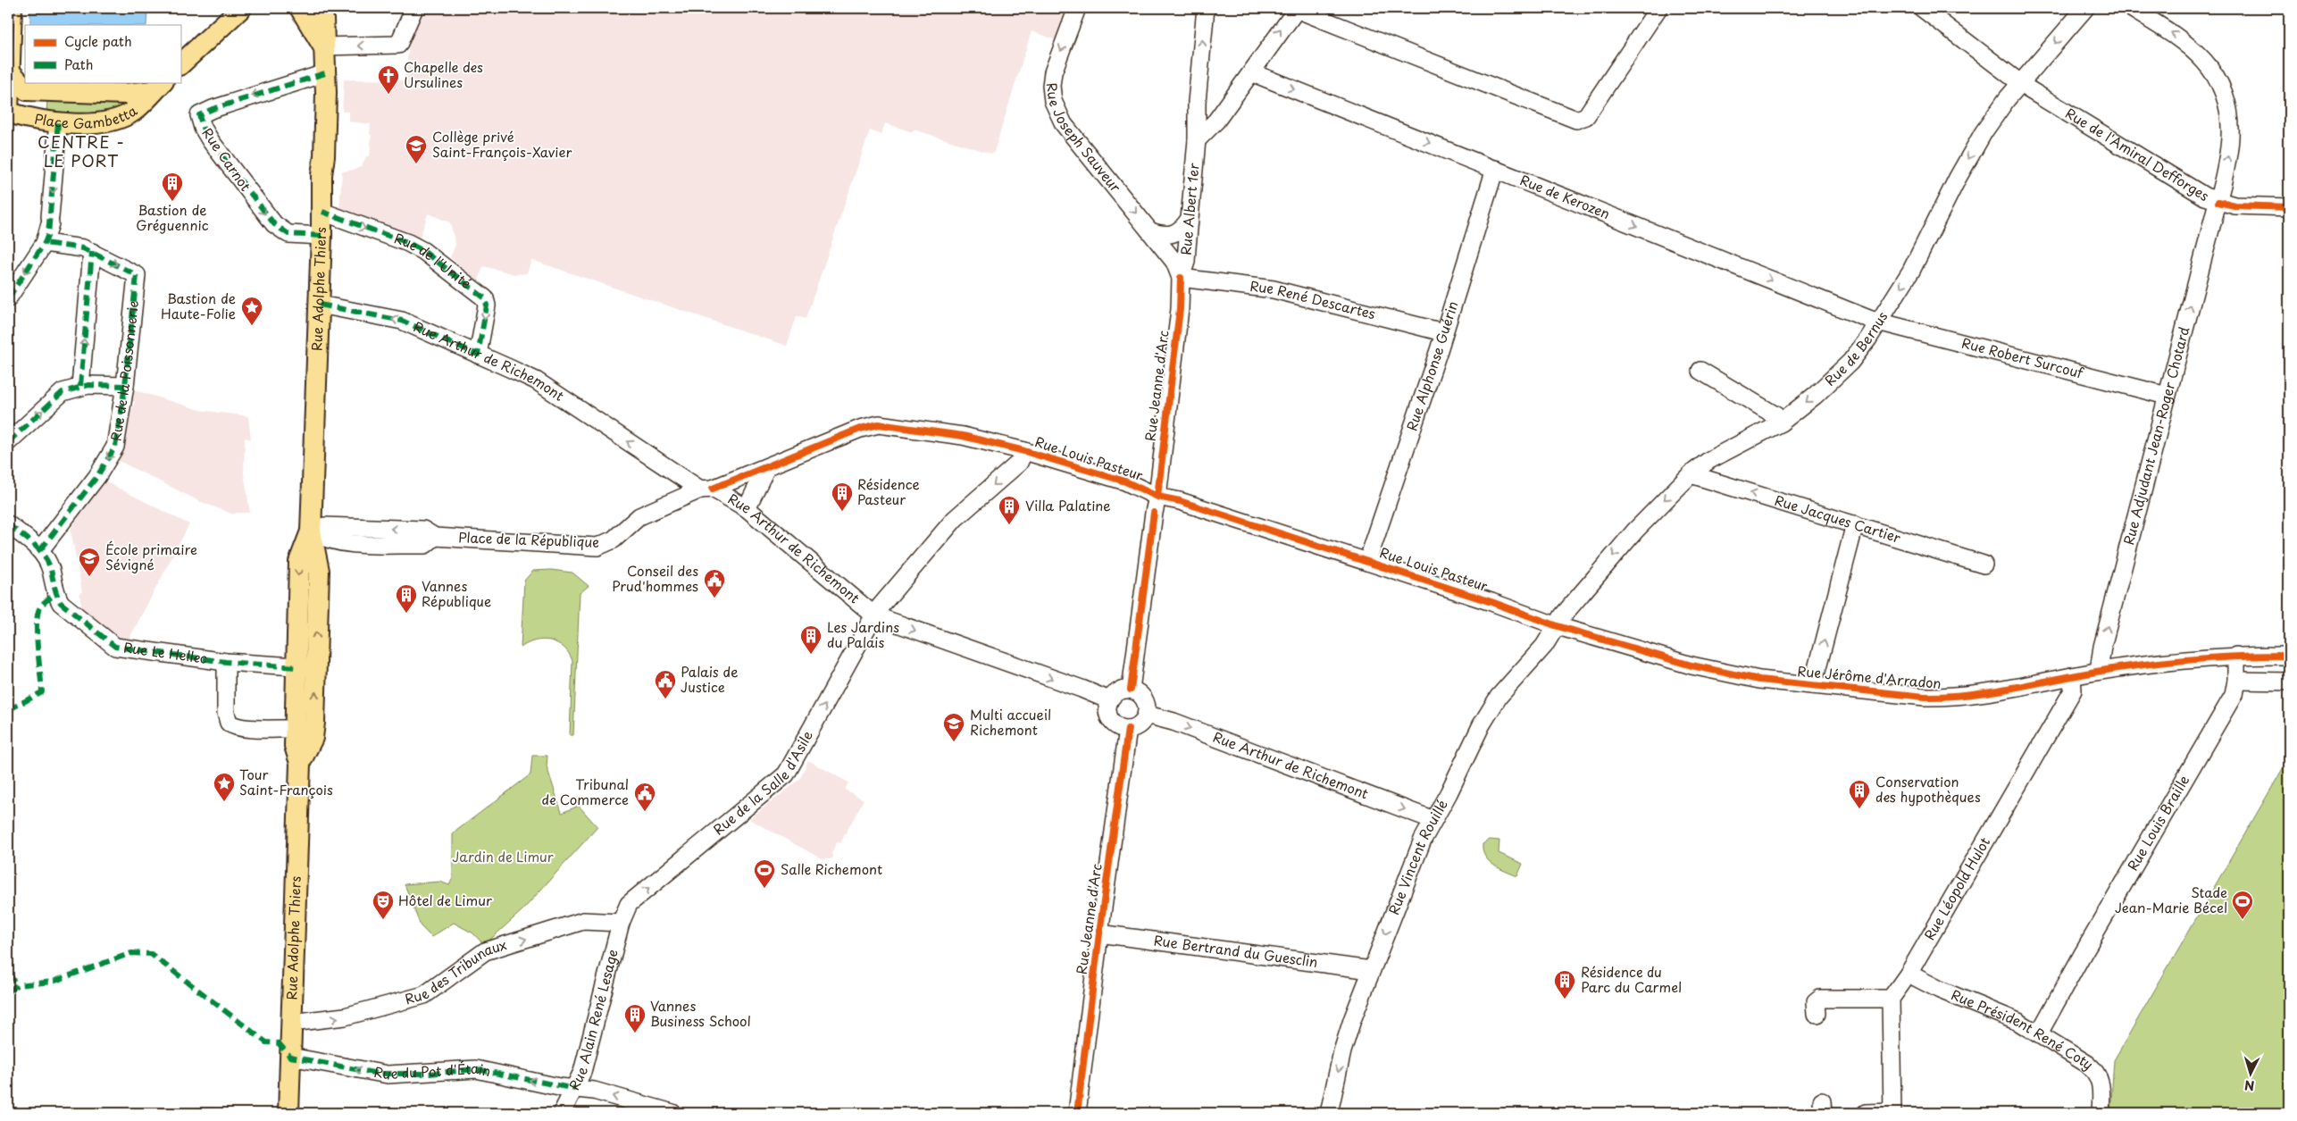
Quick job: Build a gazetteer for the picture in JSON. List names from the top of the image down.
{
  "streets": {
    "main road": ["Place Gambetta", "Rue Adolphe Thiers"],
    "street": [
      "Rue Joseph Sauveur",
      "Rue de l'Amiral Defforges",
      "Rue Carnot",
      "Rue de Kerozen",
      "Rue Albert 1er",
      "Rue de l'Unité",
      "Rue René Descartes",
      "Rue de Bernus",
      "Rue Robert Surcouf",
      "Rue Arthur de Richemont",
      "Rue Alphonse Guérin",
      "Rue de la Poissonnerie",
      "Rue Jeanne d'Arc",
      "Rue Adjudant Jean-Roger Chotard",
      "Rue Louis Pasteur",
      "Rue Jacques Cartier",
      "Place de la République",
      "Rue Le Hellec",
      "Rue Jérôme d'Arradon",
      "Rue de la Salle d'Asile",
      "Rue Louis Braille",
      "Rue Vincent Rouillé",
      "Rue Léopold Hulot",
      "Rue Bertrand du Guesclin",
      "Rue des Tribunaux",
      "Rue Alain René Lesage",
      "Rue Président René Coty",
      "Rue du Pot d'Étain"
    ]
  },
  "crossings": [
    ["Rue Joseph Sauveur", "Rue Albert 1er"],
    ["Rue Joseph Sauveur", "Rue René Descartes"],
    ["Rue Joseph Sauveur", "Rue Jeanne d'Arc"],
    ["Rue de l'Amiral Defforges", "Rue de Bernus"],
    ["Rue de l'Amiral Defforges", "Rue Adjudant Jean-Roger Chotard"],
    ["Rue Carnot", "Rue Adolphe Thiers"],
    ["Rue de Kerozen", "Rue de Bernus"],
    ["Rue de Kerozen", "Rue Robert Surcouf"],
    ["Rue de Kerozen", "Rue Alphonse Guérin"],
    ["Rue Albert 1er", "Rue René Descartes"],
    ["Rue Albert 1er", "Rue Jeanne d'Arc"],
    ["Rue de l'Unité", "Rue Adolphe Thiers"],
    ["Rue de l'Unité", "Rue Arthur de Richemont"],
    ["Rue Adolphe Thiers", "Rue Arthur de Richemont"],
    ["Rue Adolphe Thiers", "Place de la République"],
    ["Rue Adolphe Thiers", "Rue Le Hellec"],
    ["Rue Adolphe Thiers", "Rue des Tribunaux"],
    ["Rue Adolphe Thiers", "Rue du Pot d'Étain"],
    ["Rue René Descartes", "Rue Alphonse Guérin"],
    ["Rue René Descartes", "Rue Jeanne d'Arc"],
    ["Rue de Bernus", "Rue Robert Surcouf"],
    ["Rue de Bernus", "Rue Louis Pasteur"],
    ["Rue de Bernus", "Rue Jacques Cartier"],
    ["Rue de Bernus", "Rue Jérôme d'Arradon"],
    ["Rue de Bernus", "Rue Vincent Rouillé"],
    ["Rue Robert Surcouf", "Rue Adjudant Jean-Roger Chotard"],
    ["Rue Arthur de Richemont", "Rue Jeanne d'Arc"],
    ["Rue Arthur de Richemont", "Rue Louis Pasteur"],
    ["Rue Arthur de Richemont", "Place de la République"],
    ["Rue Arthur de Richemont", "Rue de la Salle d'Asile"],
    ["Rue Arthur de Richemont", "Rue Vincent Rouillé"],
    ["Rue Alphonse Guérin", "Rue Louis Pasteur"],
    ["Rue de la Poissonnerie", "Rue Le Hellec"],
    ["Rue Jeanne d'Arc", "Rue Louis Pasteur"],
    ["Rue Jeanne d'Arc", "Rue Bertrand du Guesclin"],
    ["Rue Adjudant Jean-Roger Chotard", "Rue Jérôme d'Arradon"],
    ["Rue Louis Pasteur", "Place de la République"],
    ["Rue Louis Pasteur", "Rue Jérôme d'Arradon"],
    ["Rue Louis Pasteur", "Rue de la Salle d'Asile"],
    ["Rue Louis Pasteur", "Rue Vincent Rouillé"],
    ["Rue Jérôme d'Arradon", "Rue Louis Braille"],
    ["Rue Jérôme d'Arradon", "Rue Vincent Rouillé"],
    ["Rue Jérôme d'Arradon", "Rue Léopold Hulot"],
    ["Rue de la Salle d'Asile", "Rue des Tribunaux"],
    ["Rue de la Salle d'Asile", "Rue Alain René Lesage"],
    ["Rue Louis Braille", "Rue Président René Coty"],
    ["Rue Vincent Rouillé", "Rue Bertrand du Guesclin"],
    ["Rue Léopold Hulot", "Rue Président René Coty"],
    ["Rue des Tribunaux", "Rue Alain René Lesage"],
    ["Rue Alain René Lesage", "Rue du Pot d'Étain"]
  ],
  "one_way": [
    "Rue Joseph Sauveur",
    "Rue de Kerozen",
    "Rue Albert 1er",
    "Rue de l'Unité",
    "Rue de Bernus",
    "Rue Adjudant Jean-Roger Chotard",
    "Rue Vincent Rouillé",
    "Rue des Tribunaux",
    "Rue du Pot d'Étain"
  ],
  "districts": ["CENTRE - LE PORT"],
  "parks": ["Jardin de Limur"],
  "places": {
    "church": ["Chapelle des Ursulines"],
    "school or university": ["Collège privé Saint-François-Xavier", "École primaire Sévigné", "Multi accueil Richemont"],
    "building": [
      "Bastion de Gréguennic",
      "Résidence Pasteur",
      "Villa Palatine",
      "Vannes République",
      "Les Jardins du Palais",
      "Conservation des hypothèques",
      "Résidence du Parc du Carmel",
      "Vannes Business School"
    ],
    "place": ["Bastion de Haute-Folie", "Tour Saint-François"],
    "public building": ["Conseil des Prud'hommes", "Palais de Justice", "Tribunal de Commerce"],
    "sports": ["Salle Richemont", "Stade Jean-Marie Bécel"],
    "theatre": ["Hôtel de Limur"]
  },
  "legend": ["Cycle path", "Path"],
  "north": "bottom"
}
